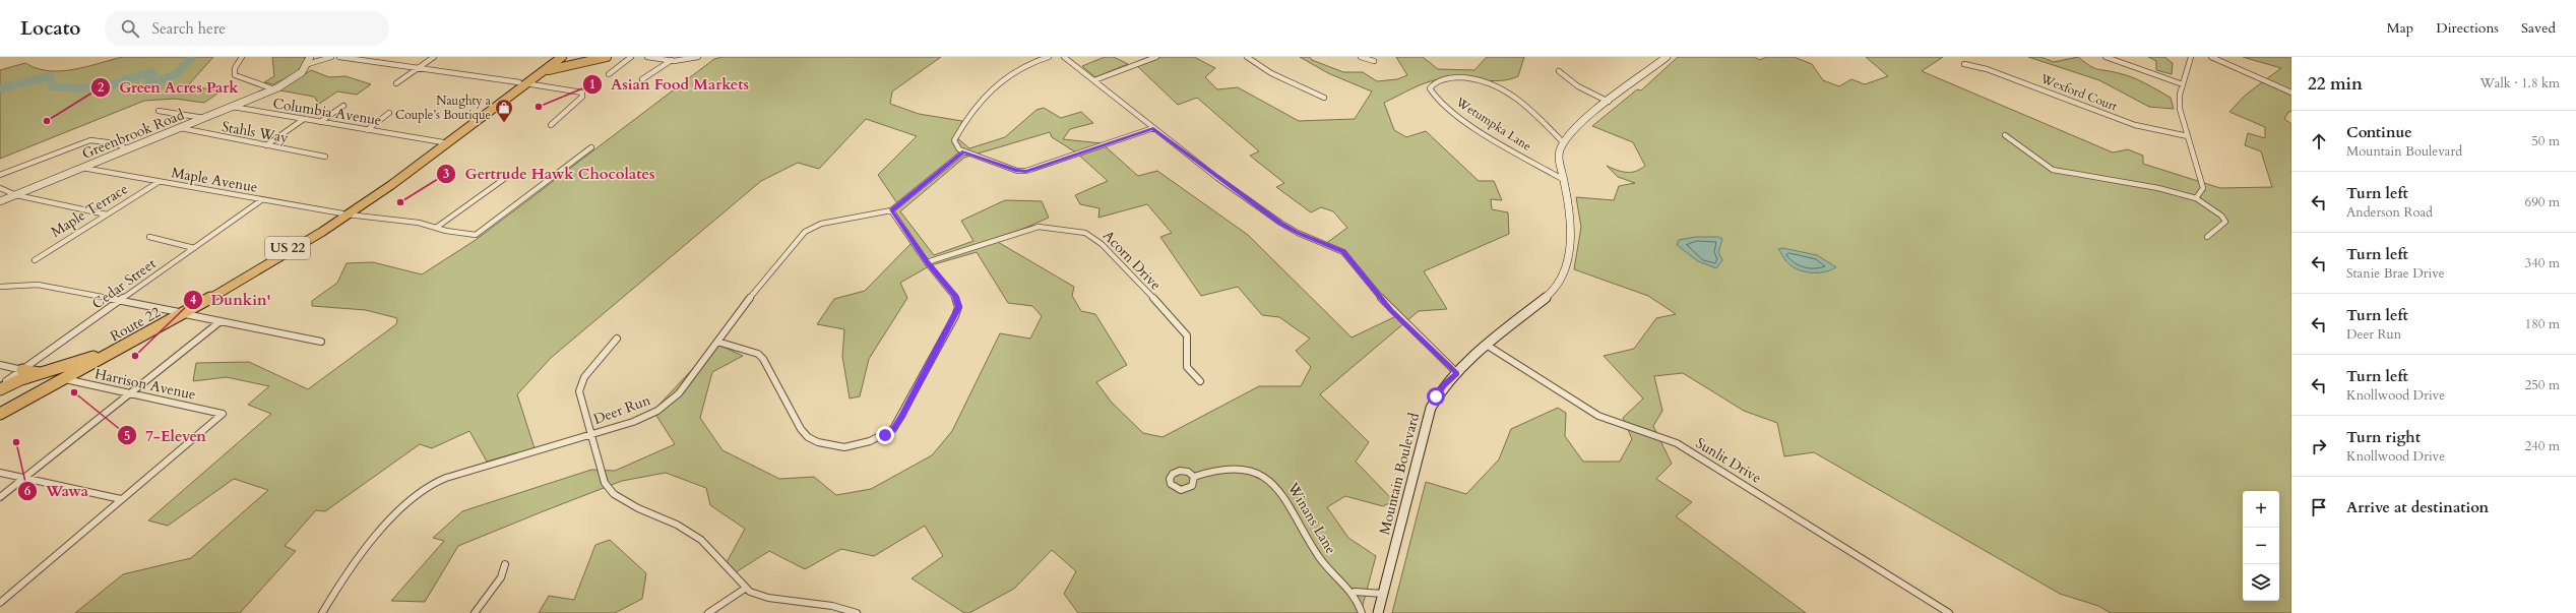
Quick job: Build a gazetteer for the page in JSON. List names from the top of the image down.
{
  "streets": {
    "highway": ["US 22", "Route 22"],
    "street": [
      "Wexford Court",
      "Columbia Avenue",
      "Wetumpka Lane",
      "Stahls Way",
      "Greenbrook Road",
      "Maple Avenue",
      "Maple Terrace",
      "Acorn Drive",
      "Cedar Street",
      "Harrison Avenue",
      "Deer Run",
      "Sunlit Drive",
      "Mountain Boulevard",
      "Winans Lane"
    ]
  },
  "crossings": [
    ["Columbia Avenue", "Greenbrook Road"],
    ["Columbia Avenue", "US 22"],
    ["Wetumpka Lane", "Mountain Boulevard"],
    ["Stahls Way", "Greenbrook Road"],
    ["Greenbrook Road", "Maple Avenue"],
    ["Maple Avenue", "Maple Terrace"],
    ["Maple Avenue", "US 22"],
    ["Maple Avenue", "Cedar Street"],
    ["Maple Avenue", "Route 22"],
    ["US 22", "Route 22"],
    ["Route 22", "Harrison Avenue"],
    ["Sunlit Drive", "Mountain Boulevard"]
  ],
  "places": {
    "other": [
      "Asian Food Markets",
      "Green Acres Park",
      "Gertrude Hawk Chocolates",
      "Dunkin'",
      "7-Eleven",
      "Wawa"
    ],
    "shop": ["Naughty a Couple’s Boutique"]
  },
  "page": {
    "header": "Locato",
    "search": "Search here",
    "nav": ["Map", "Directions", "Saved"],
    "heading": ["22 min", "Walk · 1.8 km"],
    "list": [
      ["Continue", "Mountain Boulevard", "50 m"],
      ["Turn left", "Anderson Road", "690 m"],
      ["Turn left", "Stanie Brae Drive", "340 m"],
      ["Turn left", "Deer Run", "180 m"],
      ["Turn left", "Knollwood Drive", "250 m"],
      ["Turn right", "Knollwood Drive", "240 m"],
      "Arrive at destination"
    ],
    "map_buttons": ["+", "−"]
  }
}
